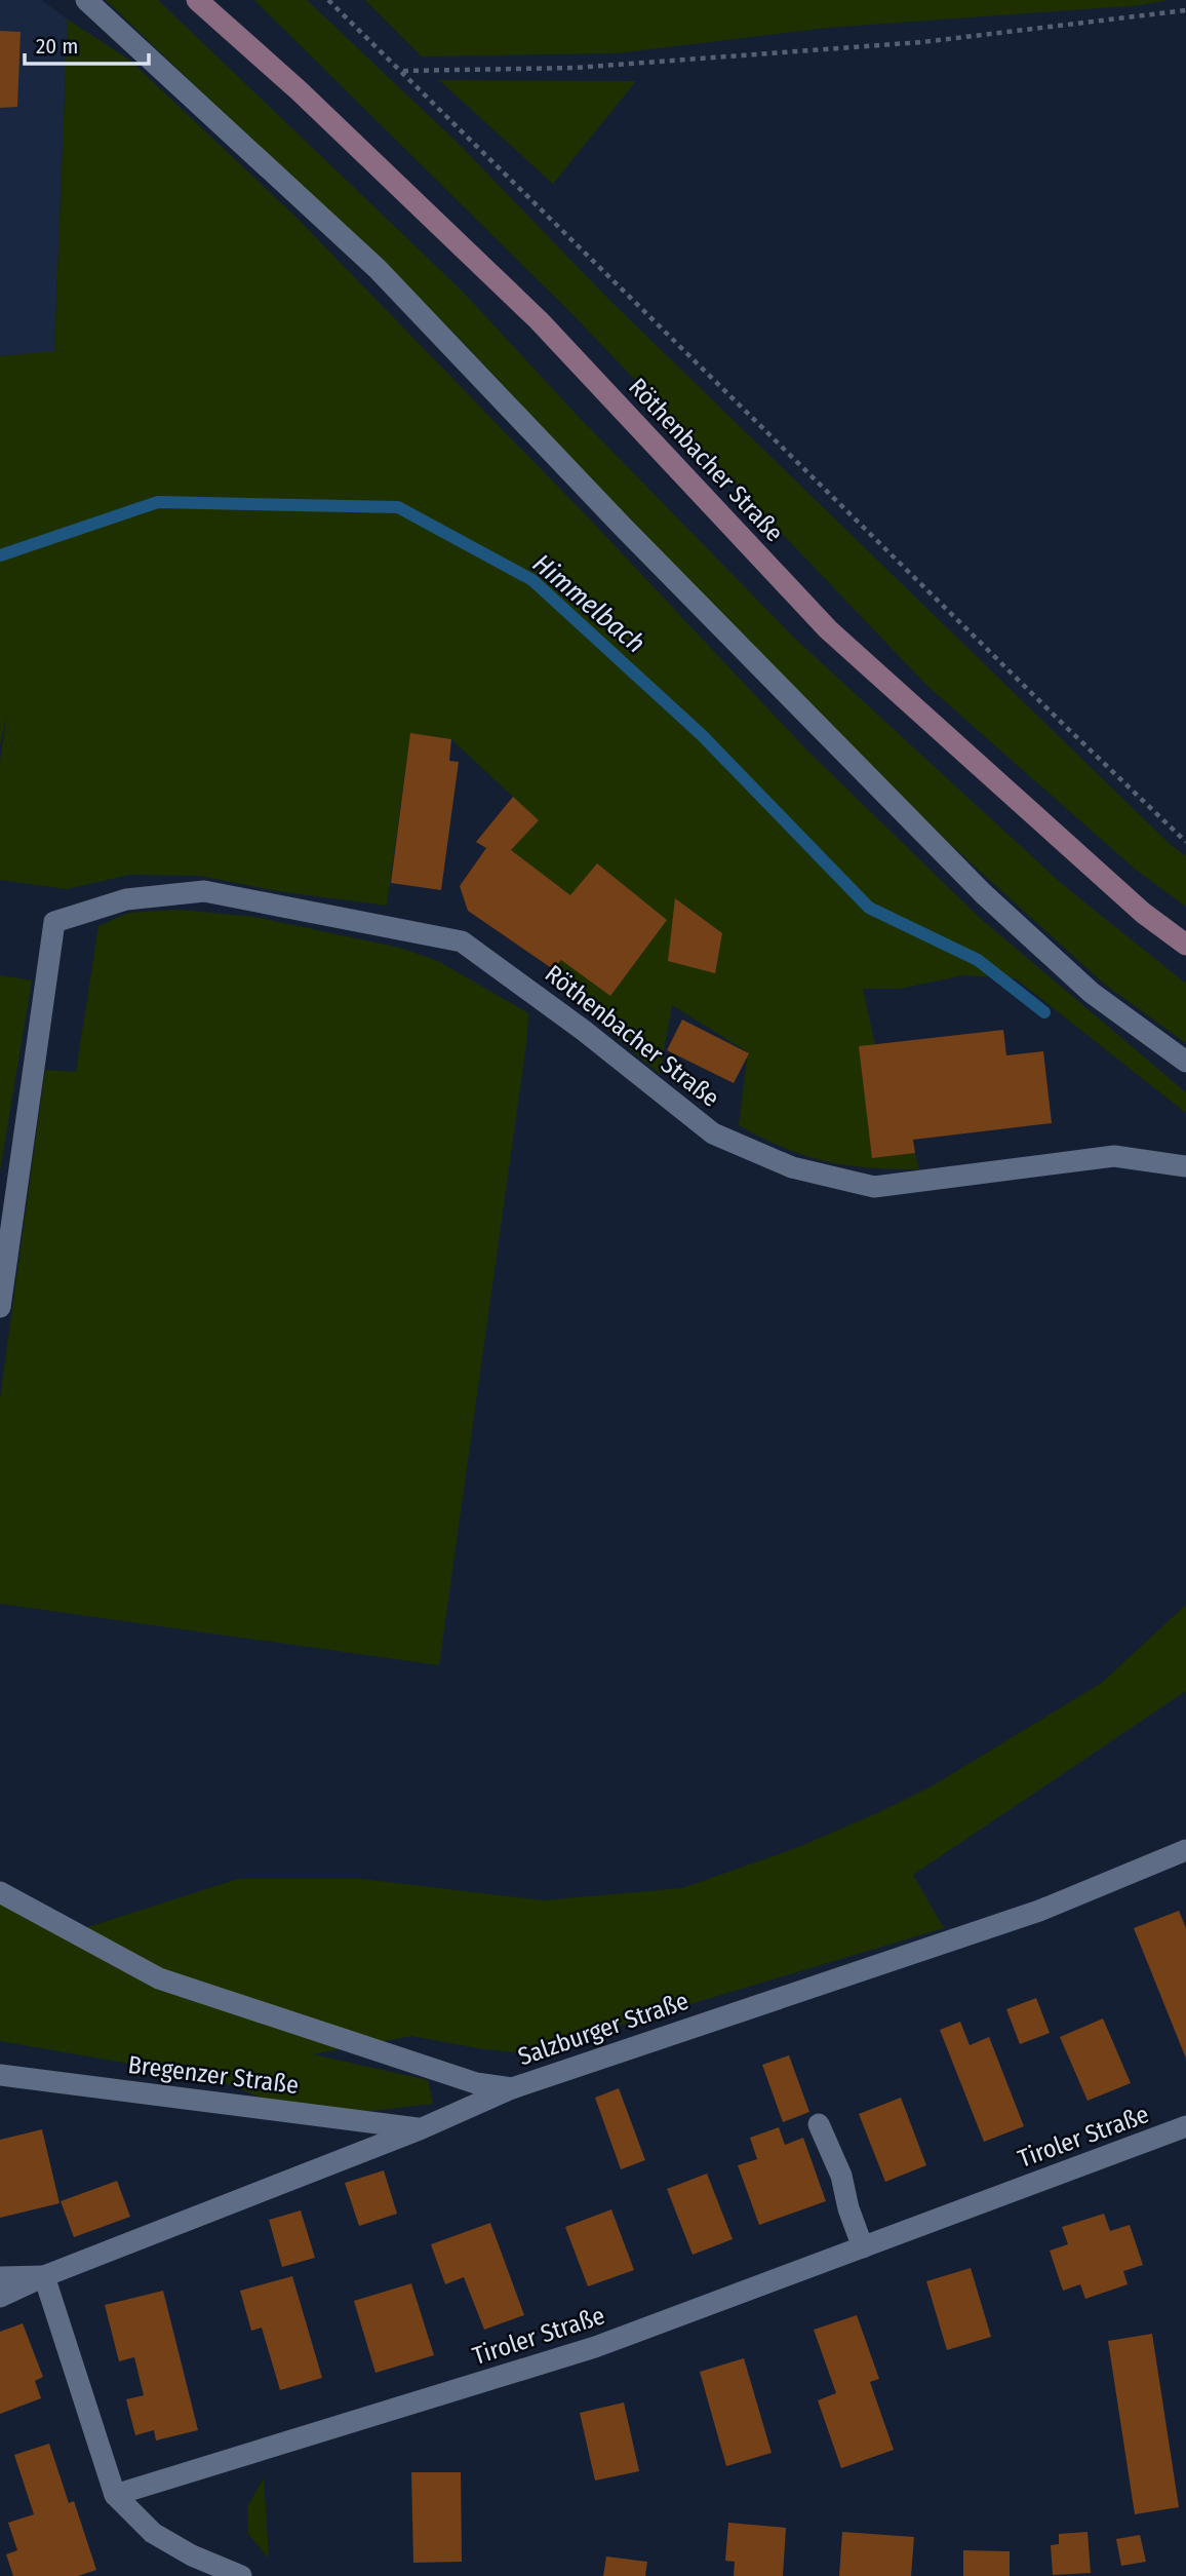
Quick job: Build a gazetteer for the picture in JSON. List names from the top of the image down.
{
  "streets": {
    "main road": ["Röthenbacher Straße"],
    "street": ["Salzburger Straße", "Bregenzer Straße", "Tiroler Straße"]
  },
  "crossings": [
    ["Salzburger Straße", "Bregenzer Straße"]
  ],
  "water": ["Himmelbach"],
  "scale_bar": "20 m"
}
